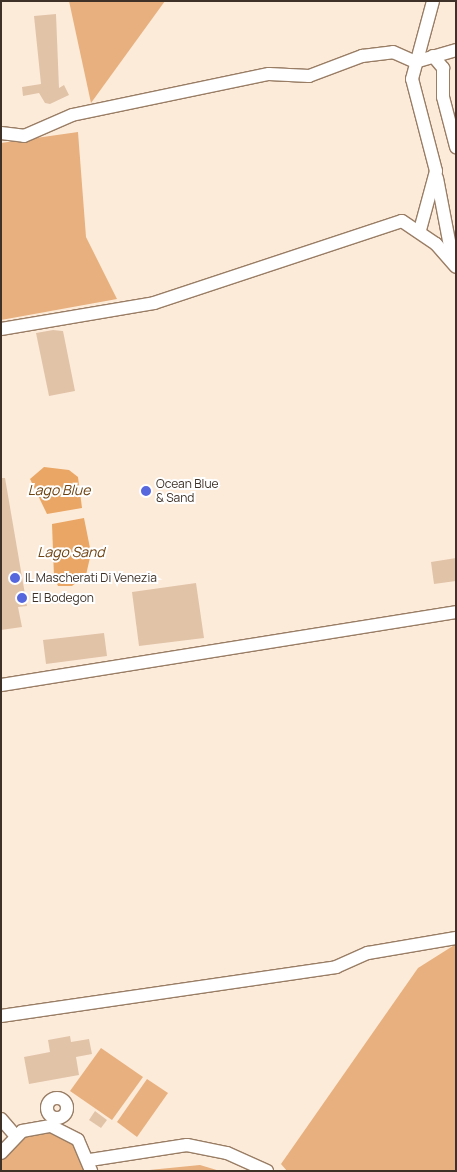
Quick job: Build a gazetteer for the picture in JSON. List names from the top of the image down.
{
  "water": ["Lago Blue", "Lago Sand"],
  "places": ["Ocean Blue & Sand", "IL Mascherati Di Venezia", "El Bodegon"]
}
